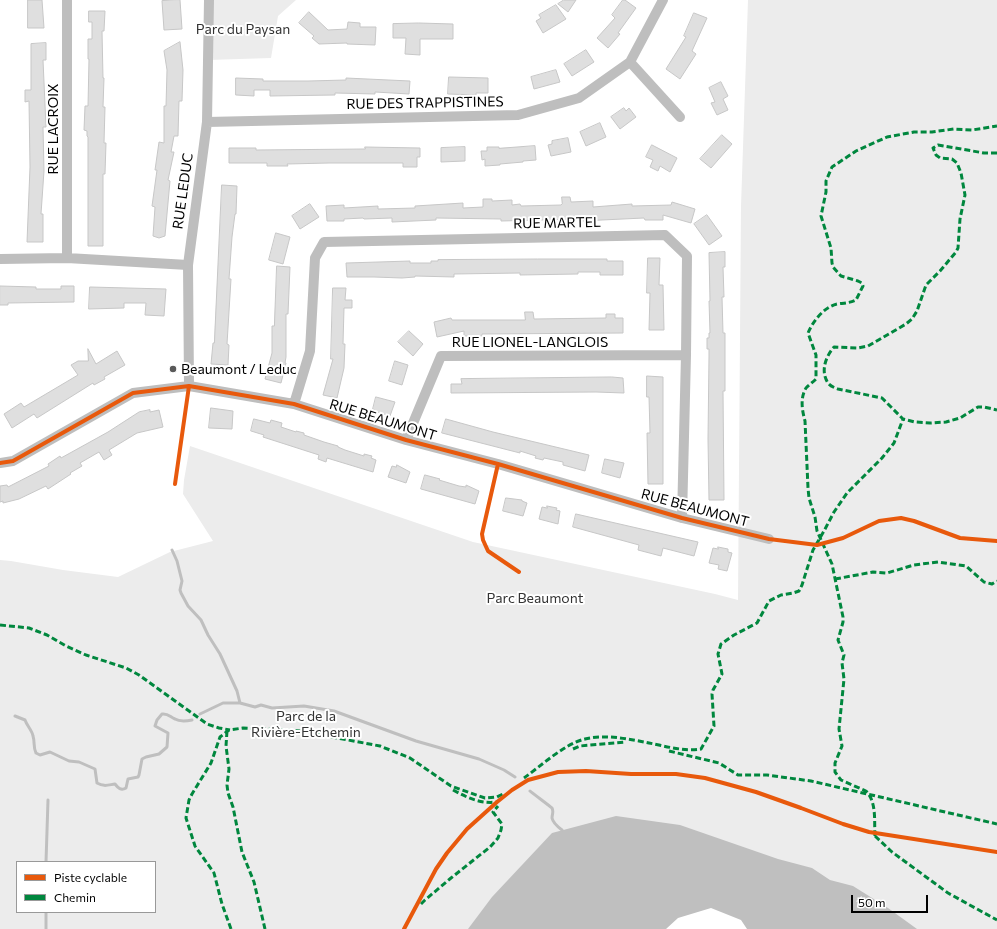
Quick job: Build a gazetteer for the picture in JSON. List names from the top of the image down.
{
  "streets": {
    "street": [
      "RUE DES TRAPPISTINES",
      "RUE LACROIX",
      "RUE LEDUC",
      "RUE MARTEL",
      "RUE LIONEL-LANGLOIS",
      "RUE BEAUMONT"
    ]
  },
  "crossings": [
    ["RUE DES TRAPPISTINES", "RUE LEDUC"],
    ["RUE LEDUC", "RUE BEAUMONT"],
    ["RUE MARTEL", "RUE LIONEL-LANGLOIS"],
    ["RUE MARTEL", "RUE BEAUMONT"],
    ["RUE LIONEL-LANGLOIS", "RUE BEAUMONT"]
  ],
  "parks": ["Parc du Paysan", "Parc Beaumont", "Parc de la Rivière-Etchemin"],
  "places": ["Beaumont / Leduc"],
  "legend": ["Piste cyclable", "Chemin"],
  "scale_bar": "50 m"
}
